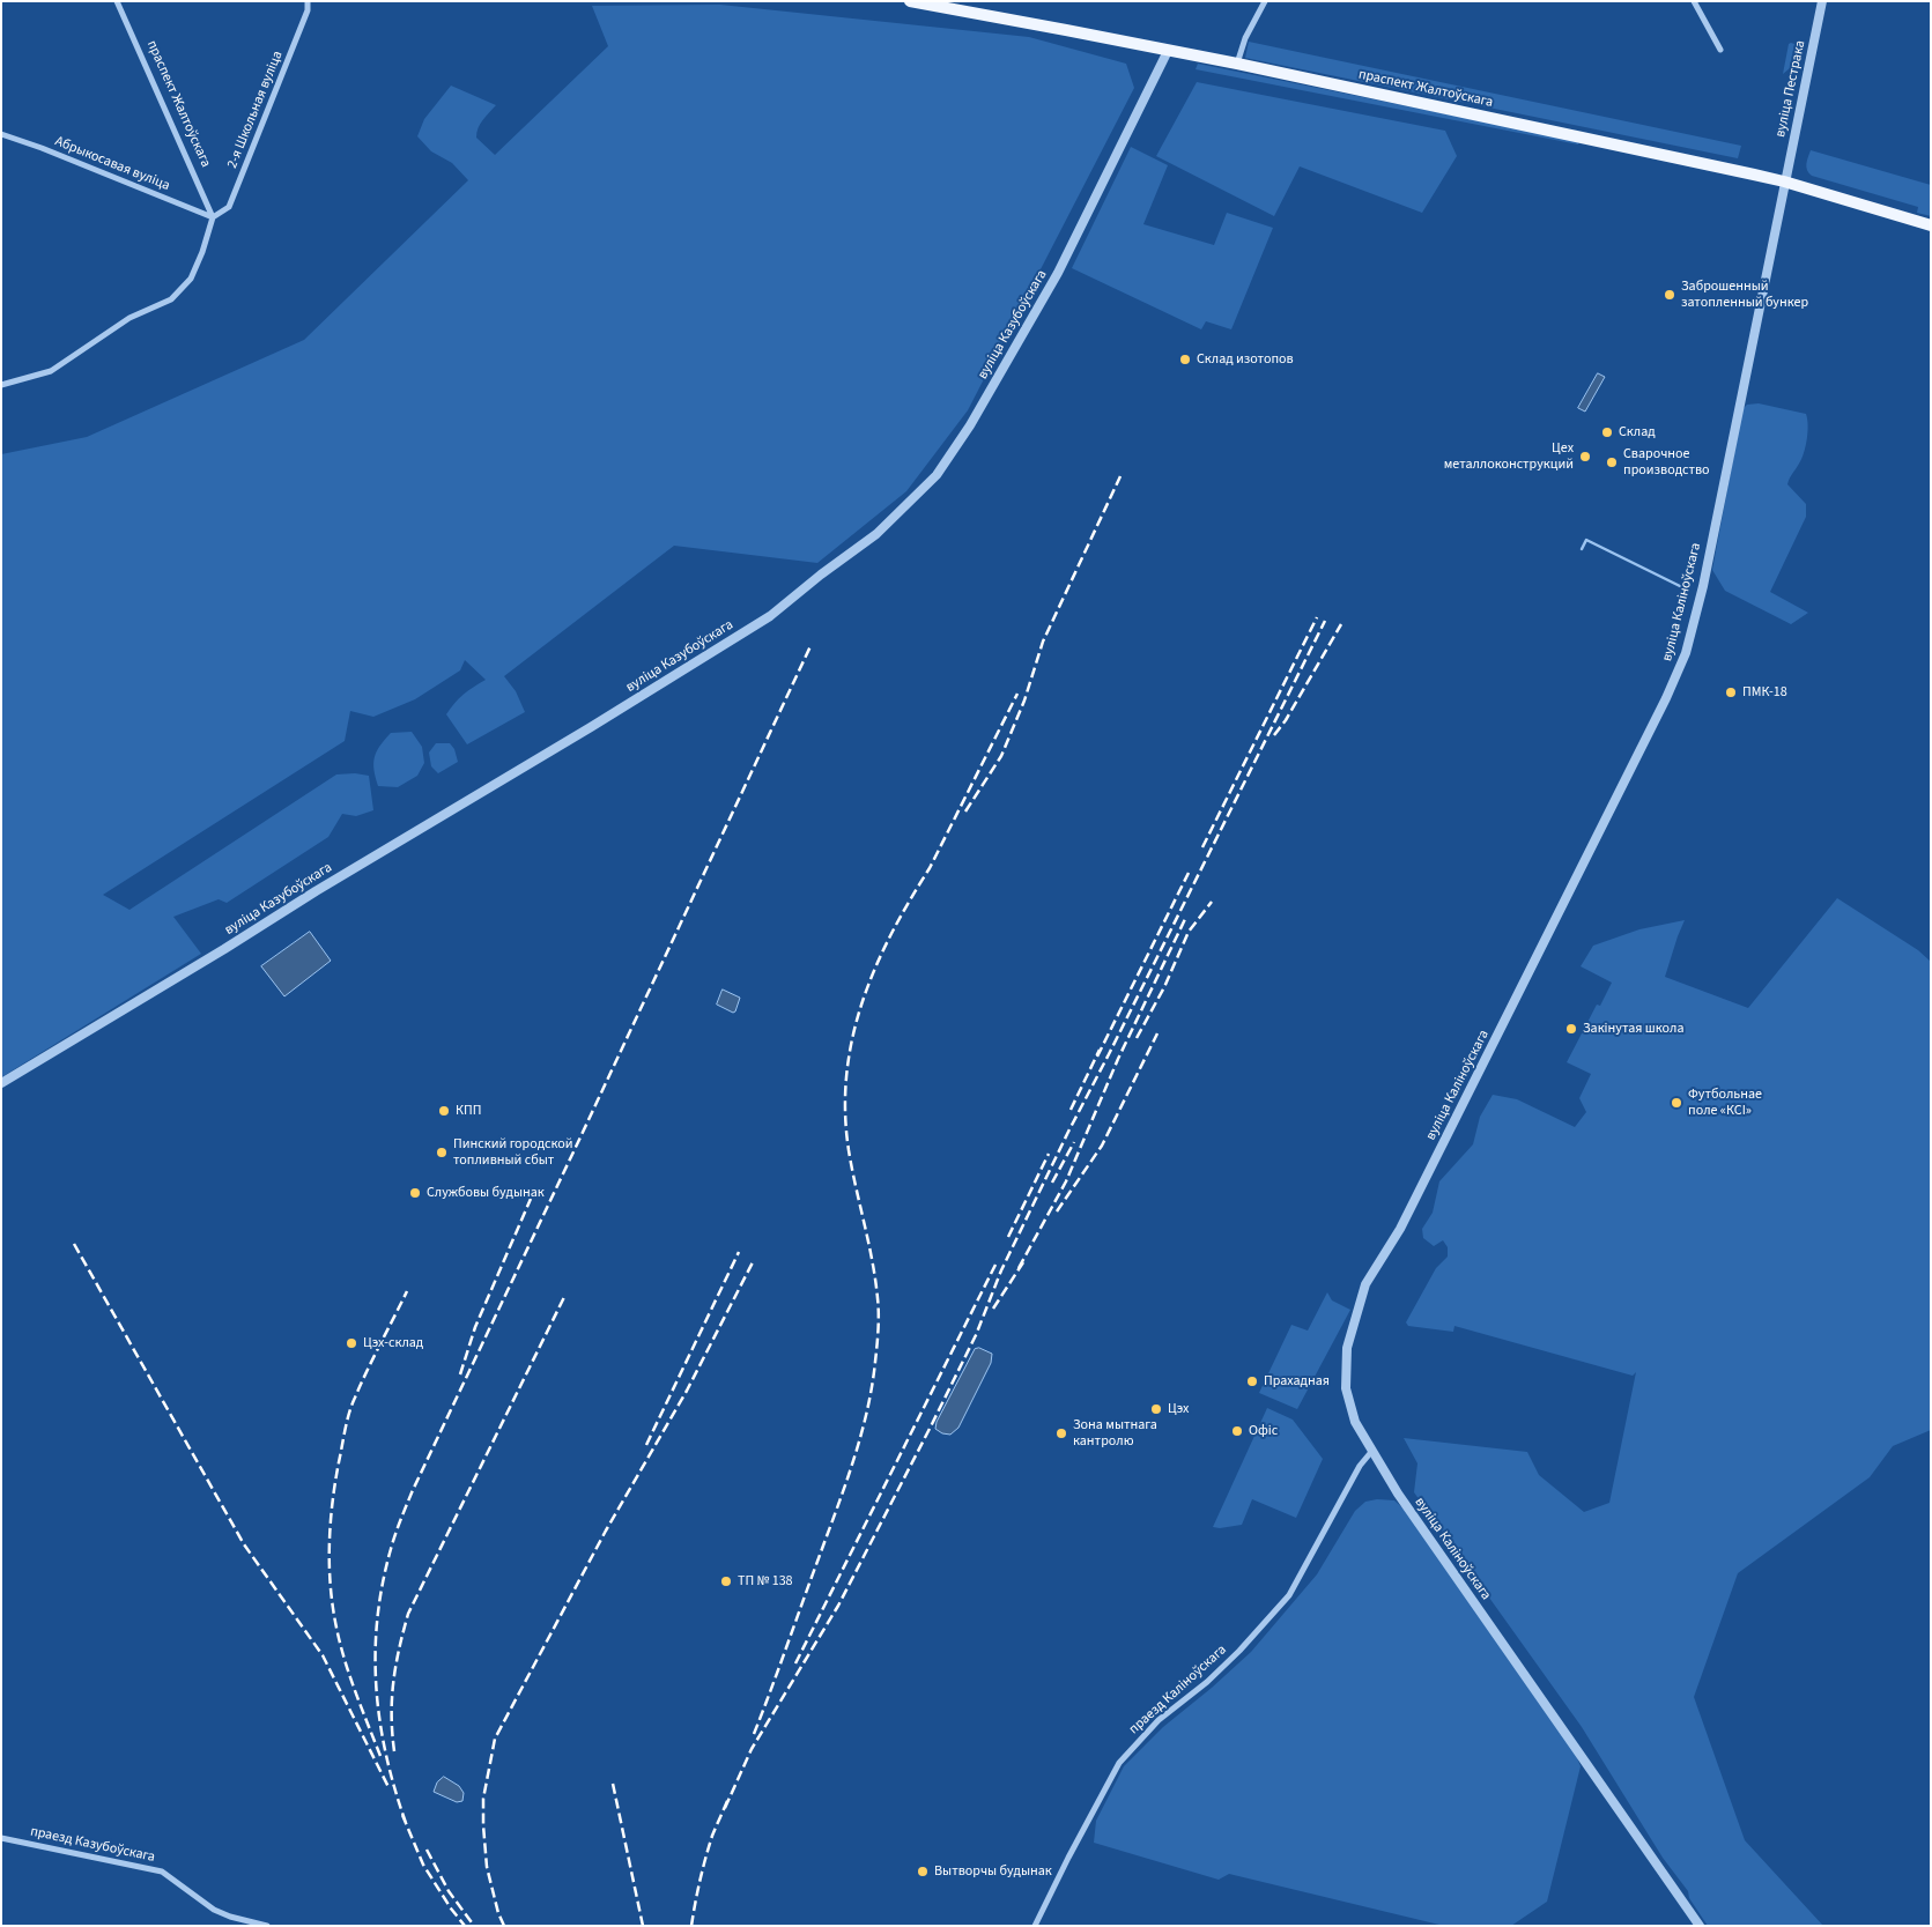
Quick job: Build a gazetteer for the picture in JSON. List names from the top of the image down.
{
  "streets": {
    "main road": ["праспект Жалтоўскага"],
    "street": [
      "вуліца Пестрака",
      "2-я Школьная вуліца",
      "Абрыкосавая вуліца",
      "вуліца Казубоўскага",
      "вуліца Каліноўскага",
      "праезд Каліноўскага",
      "праезд Казубоўскага"
    ]
  },
  "crossings": [
    ["праспект Жалтоўскага", "вуліца Пестрака"],
    ["праспект Жалтоўскага", "2-я Школьная вуліца"],
    ["праспект Жалтоўскага", "Абрыкосавая вуліца"],
    ["праспект Жалтоўскага", "вуліца Казубоўскага"],
    ["праспект Жалтоўскага", "вуліца Каліноўскага"],
    ["вуліца Пестрака", "вуліца Каліноўскага"],
    ["2-я Школьная вуліца", "Абрыкосавая вуліца"],
    ["вуліца Каліноўскага", "праезд Каліноўскага"]
  ],
  "places": [
    "Заброшенный затопленный бункер",
    "Склад изотопов",
    "Склад",
    "Цех металлоконструкций",
    "Сварочное производство",
    "ПМК-18",
    "Закінутая школа",
    "Футбольнае поле «КСІ»",
    "КПП",
    "Пинский городской топливный сбыт",
    "Службовы будынак",
    "Цэх-склад",
    "Прахадная",
    "Цэх",
    "Офіс",
    "Зона мытнага кантролю",
    "ТП № 138",
    "Вытворчы будынак"
  ]
}
